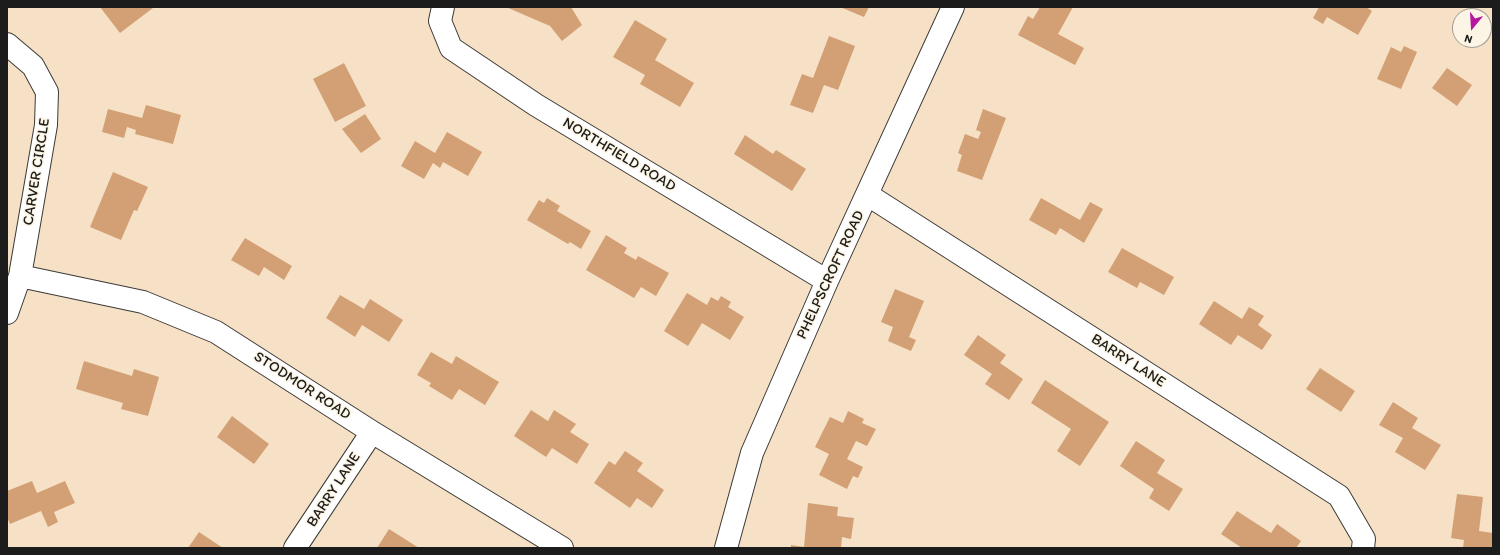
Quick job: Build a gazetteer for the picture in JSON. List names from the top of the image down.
{
  "streets": {
    "street": [
      "NORTHFIELD ROAD",
      "CARVER CIRCLE",
      "PHELPSCROFT ROAD",
      "BARRY LANE",
      "STODMOR ROAD"
    ]
  },
  "crossings": [
    ["NORTHFIELD ROAD", "PHELPSCROFT ROAD"],
    ["CARVER CIRCLE", "STODMOR ROAD"],
    ["PHELPSCROFT ROAD", "BARRY LANE"],
    ["BARRY LANE", "STODMOR ROAD"]
  ],
  "north": "bottom"
}
